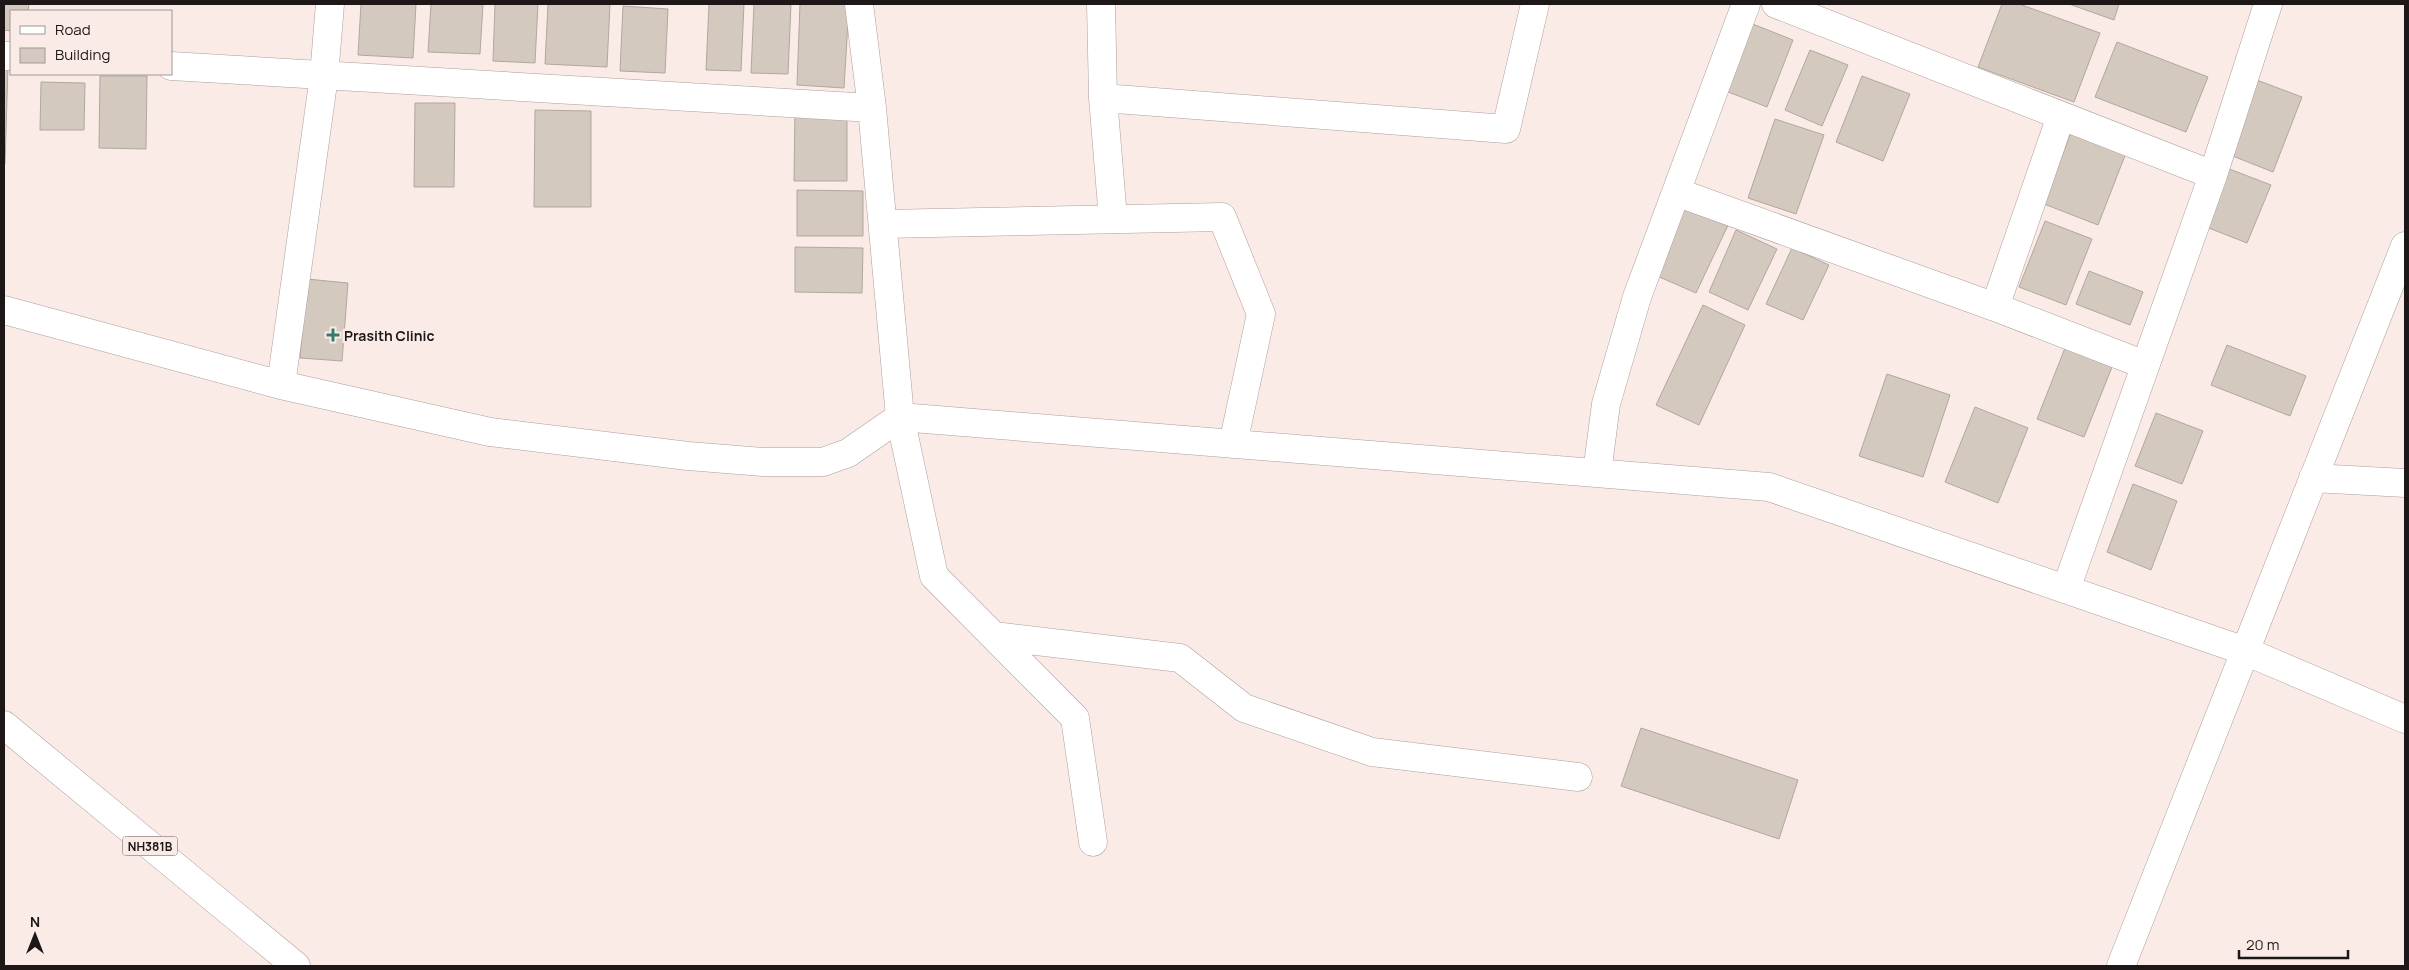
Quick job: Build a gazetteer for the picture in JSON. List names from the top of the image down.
{
  "streets": {
    "main road": ["NH381B"]
  },
  "places": {
    "health": ["Prasith Clinic"]
  },
  "legend": ["Road", "Building"],
  "scale_bar": "20 m",
  "north": "top"
}
